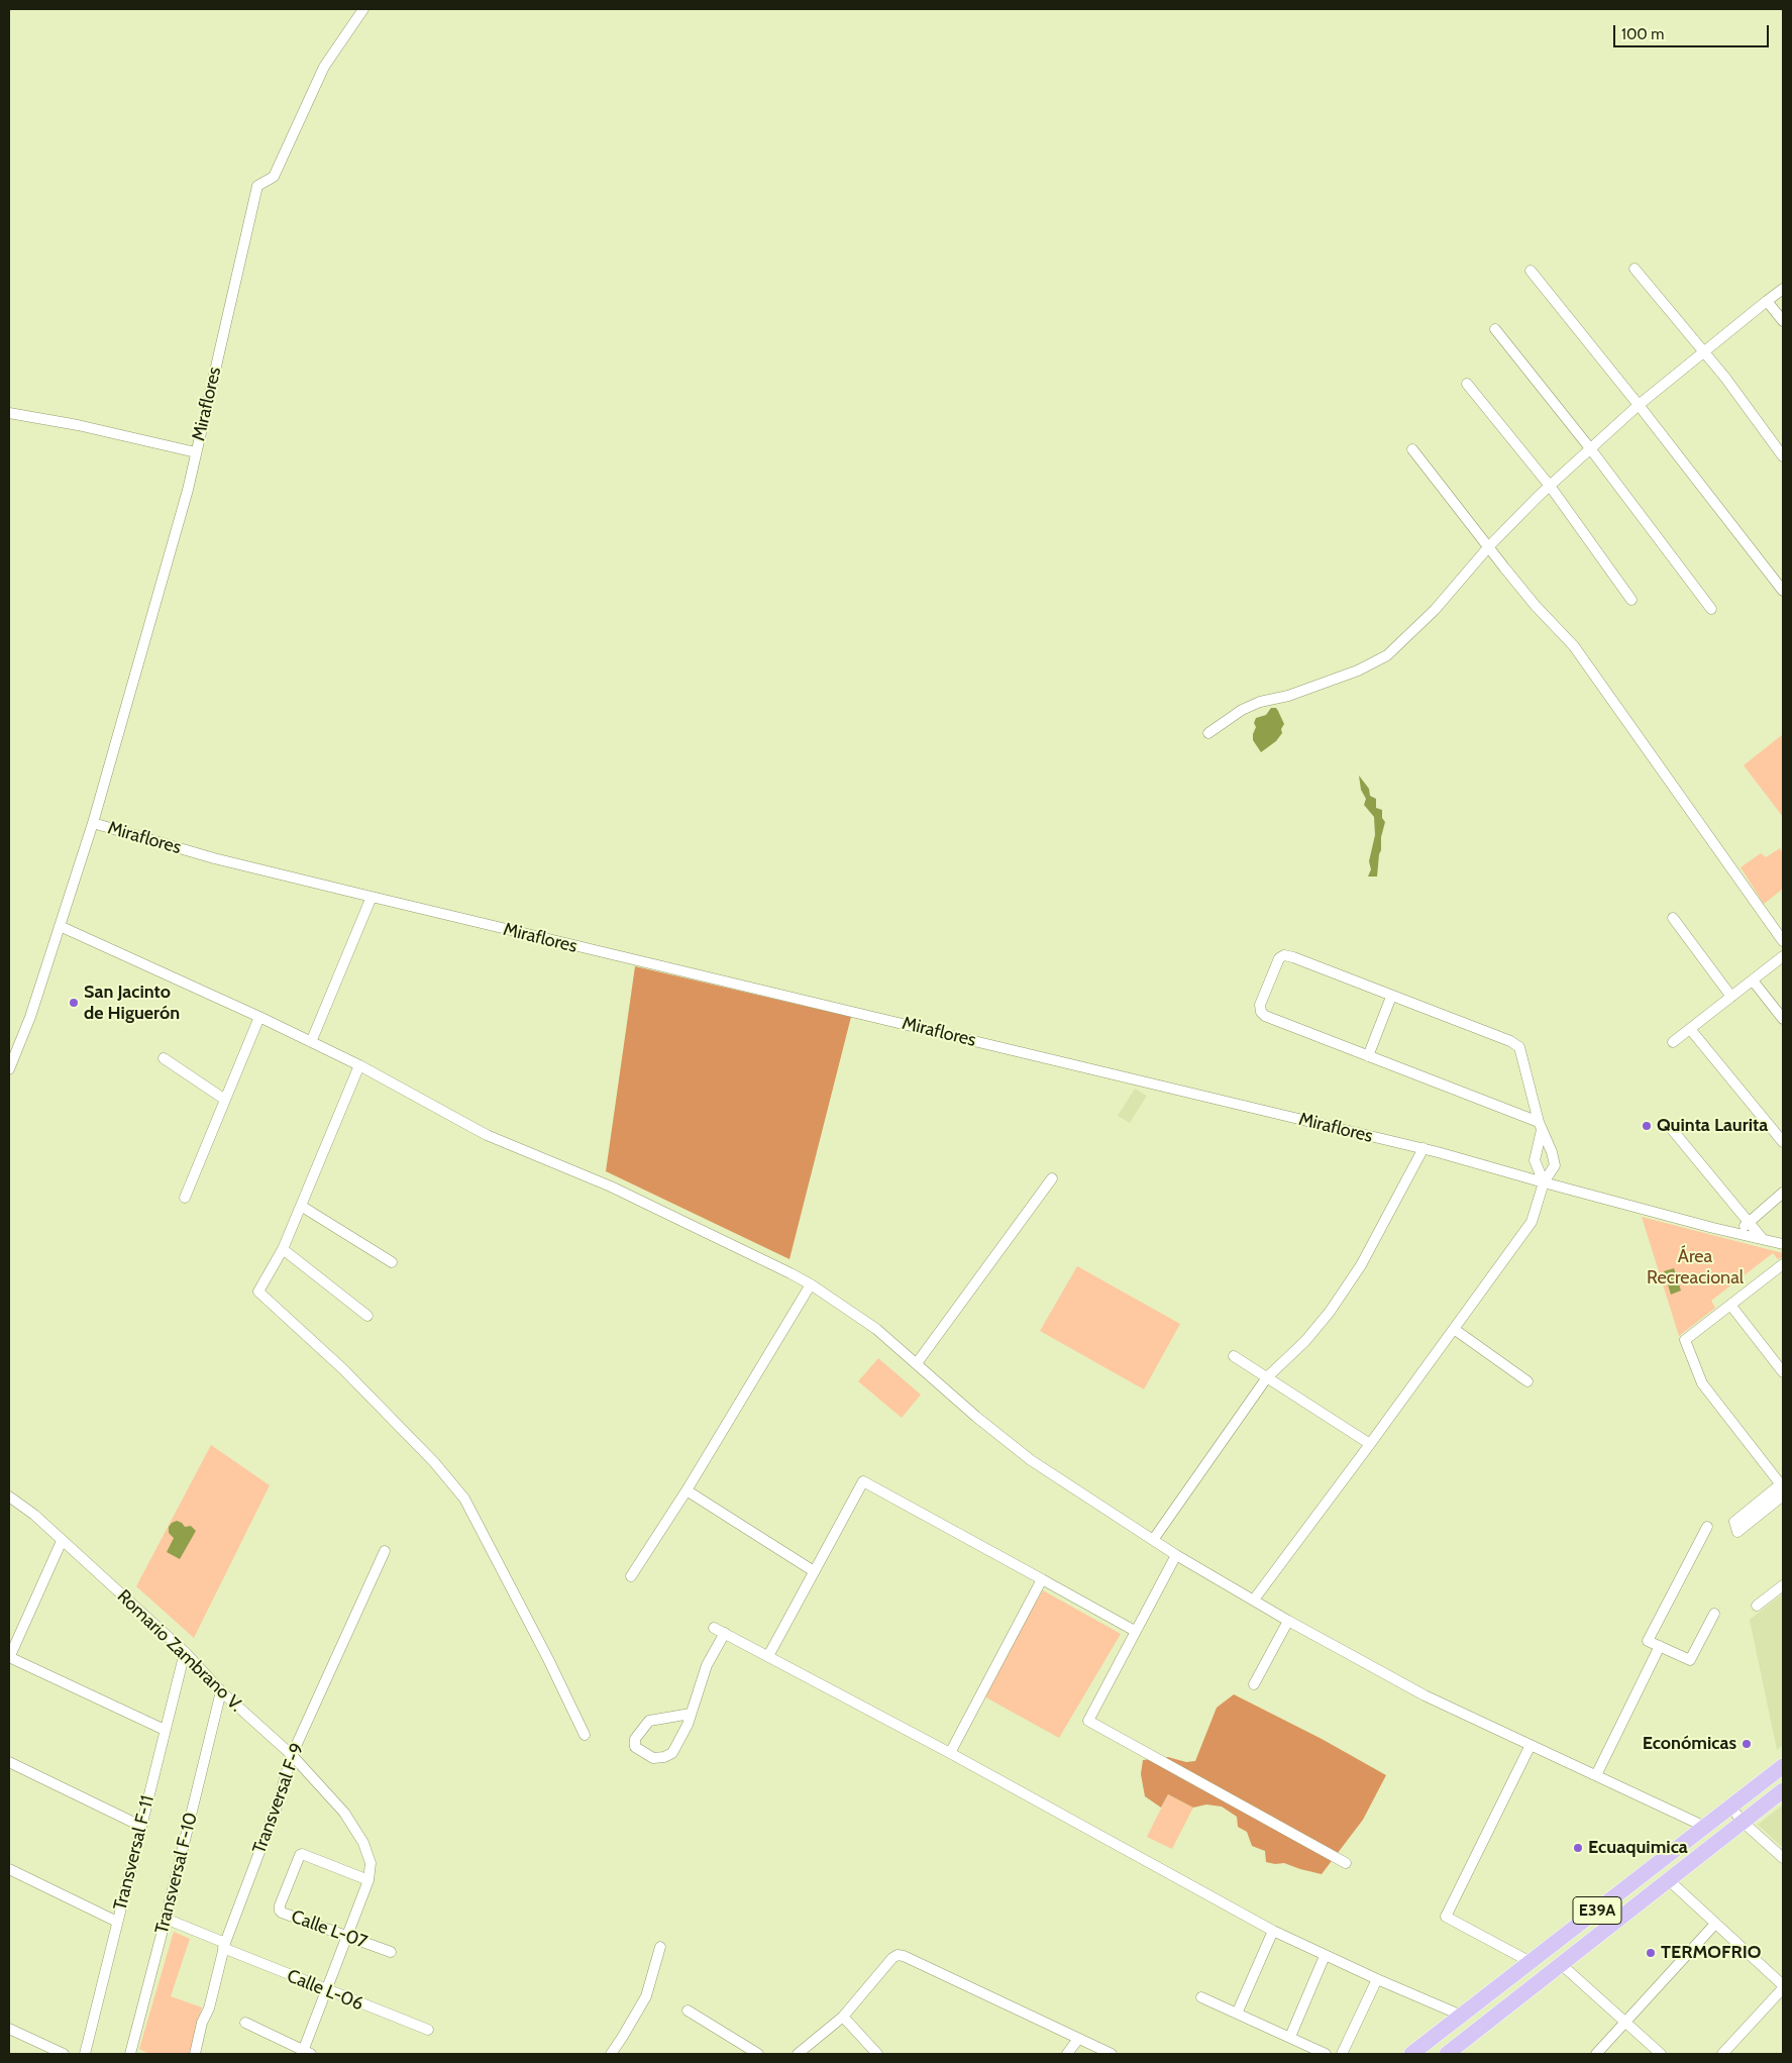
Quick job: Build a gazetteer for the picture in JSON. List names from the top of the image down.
{
  "streets": {
    "main road": ["E39A"],
    "street": [
      "Miraflores",
      "Romario Zambrano V.",
      "Transversal F-9",
      "Transversal F-11",
      "Transversal F-10",
      "Calle L-07",
      "Calle L-06"
    ]
  },
  "crossings": [
    ["Romario Zambrano V.", "Transversal F-9"],
    ["Romario Zambrano V.", "Transversal F-11"],
    ["Romario Zambrano V.", "Transversal F-10"],
    ["Romario Zambrano V.", "Calle L-07"],
    ["Romario Zambrano V.", "Calle L-06"],
    ["Transversal F-9", "Calle L-06"],
    ["Transversal F-10", "Calle L-06"]
  ],
  "parks": ["Área Recreacional"],
  "places": [
    "San Jacinto de Higuerón",
    "Quinta Laurita",
    "Económicas",
    "Ecuaquimica",
    "TERMOFRIO"
  ],
  "scale_bar": "100 m"
}
